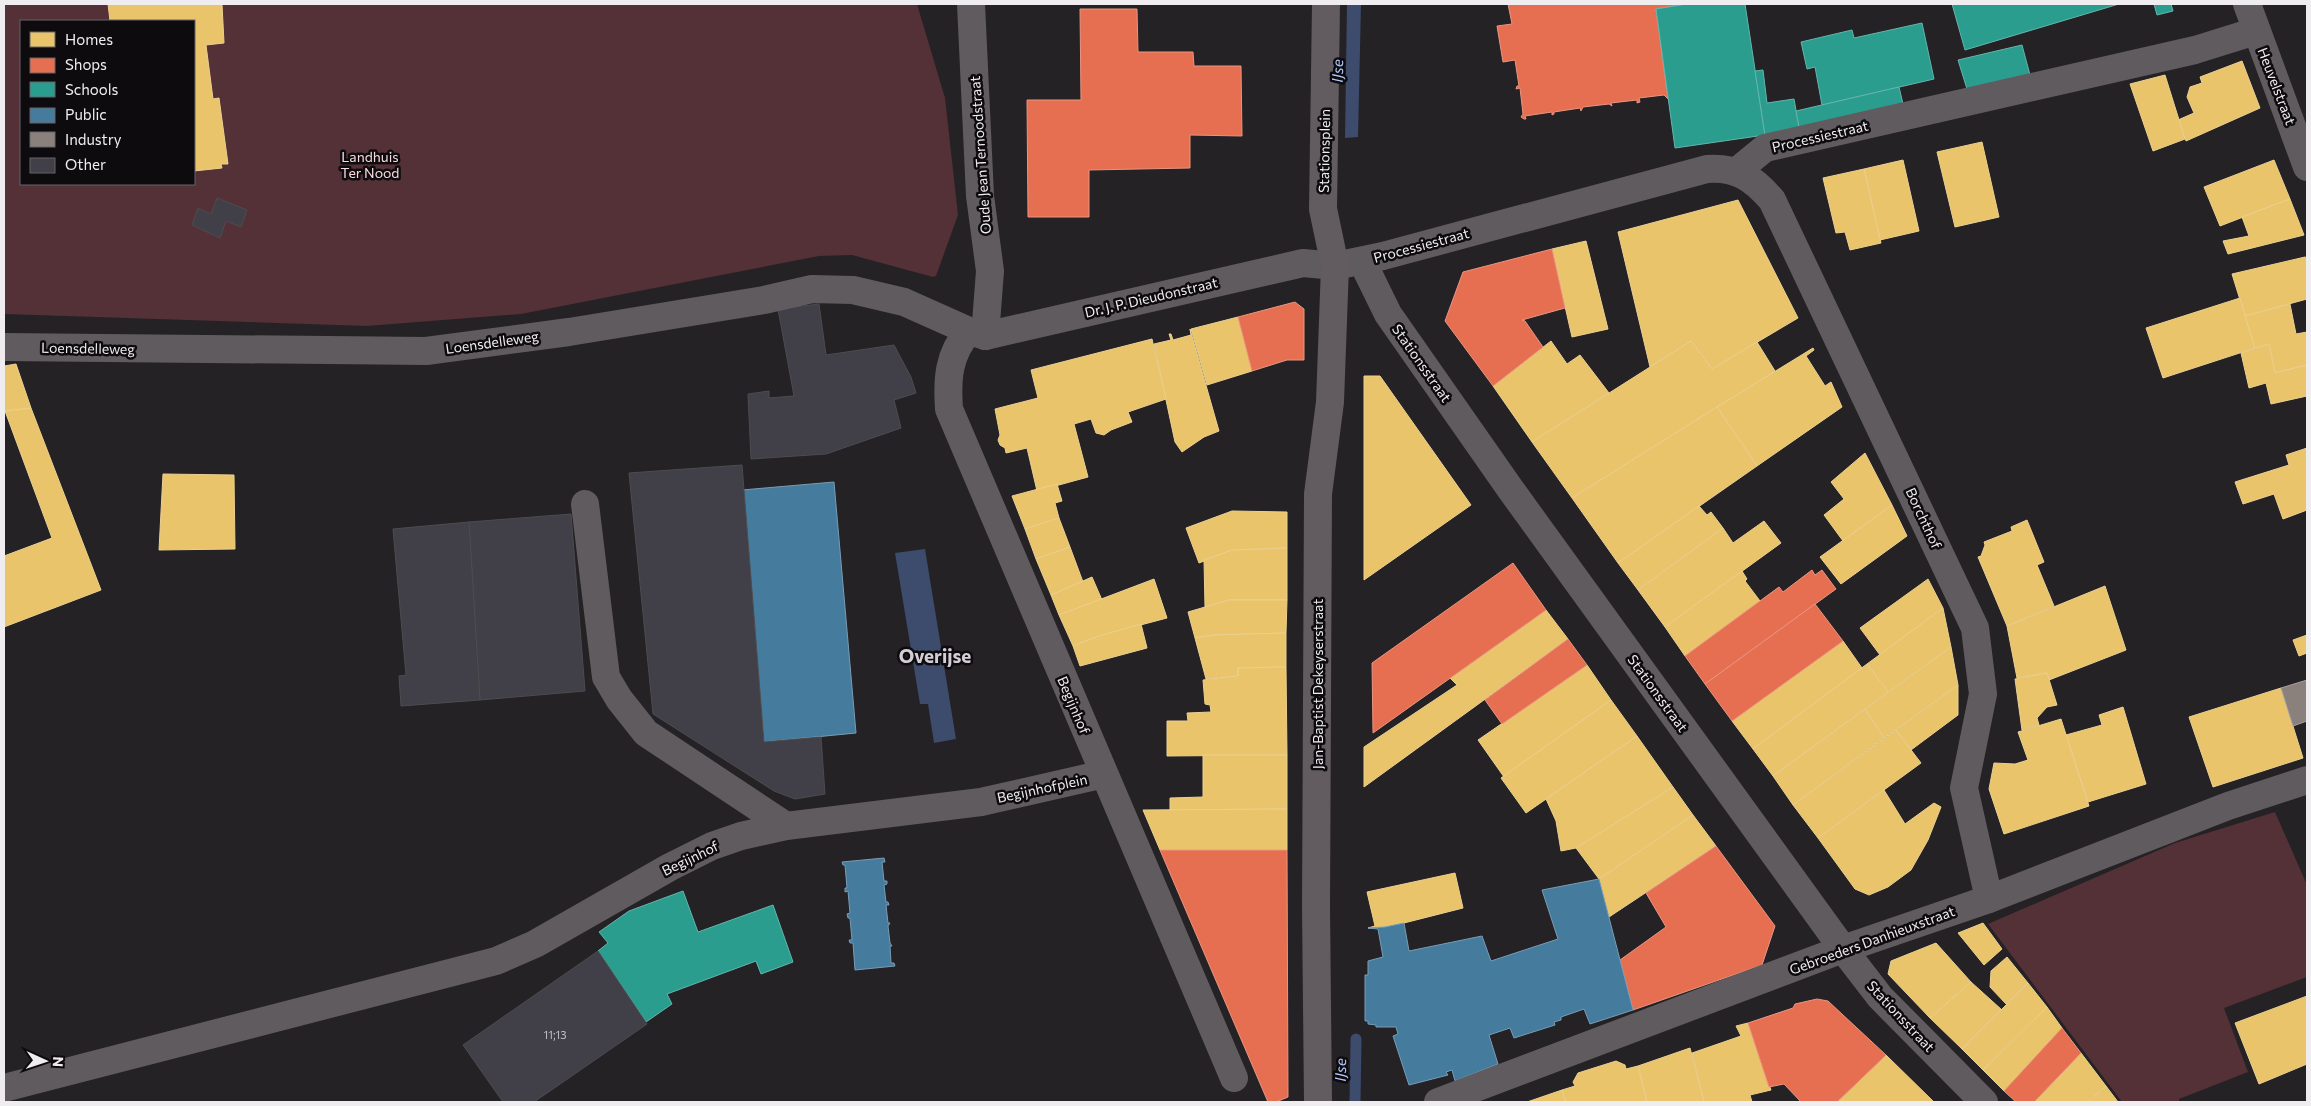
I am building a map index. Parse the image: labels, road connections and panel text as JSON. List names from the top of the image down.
{
  "streets": {
    "main road": ["Stationsplein", "Jan-Baptist Dekeyserstraat"],
    "street": [
      "Heuvelstraat",
      "Processiestraat",
      "Oude Jean Ternoodstraat",
      "Dr. J. P. Dieudonstraat",
      "Loensdelleweg",
      "Stationsstraat",
      "Borchthof",
      "Begijnhof",
      "Begijnhofplein",
      "Gebroeders Danhieuxstraat"
    ]
  },
  "crossings": [
    ["Heuvelstraat", "Processiestraat"],
    ["Processiestraat", "Stationsplein"],
    ["Processiestraat", "Dr. J. P. Dieudonstraat"],
    ["Processiestraat", "Stationsstraat"],
    ["Processiestraat", "Borchthof"],
    ["Processiestraat", "Jan-Baptist Dekeyserstraat"],
    ["Stationsplein", "Dr. J. P. Dieudonstraat"],
    ["Stationsplein", "Jan-Baptist Dekeyserstraat"],
    ["Oude Jean Ternoodstraat", "Dr. J. P. Dieudonstraat"],
    ["Oude Jean Ternoodstraat", "Loensdelleweg"],
    ["Oude Jean Ternoodstraat", "Begijnhof"],
    ["Dr. J. P. Dieudonstraat", "Loensdelleweg"],
    ["Dr. J. P. Dieudonstraat", "Jan-Baptist Dekeyserstraat"],
    ["Dr. J. P. Dieudonstraat", "Begijnhof"],
    ["Loensdelleweg", "Begijnhof"],
    ["Stationsstraat", "Gebroeders Danhieuxstraat"],
    ["Borchthof", "Gebroeders Danhieuxstraat"],
    ["Begijnhof", "Begijnhofplein"]
  ],
  "districts": ["Overijse"],
  "water": ["IJse"],
  "parks": ["Landhuis Ter Nood"],
  "house_numbers": ["11;13"],
  "legend": [
    "Homes",
    "Shops",
    "Schools",
    "Public",
    "Industry",
    "Other"
  ],
  "north": "right"
}
